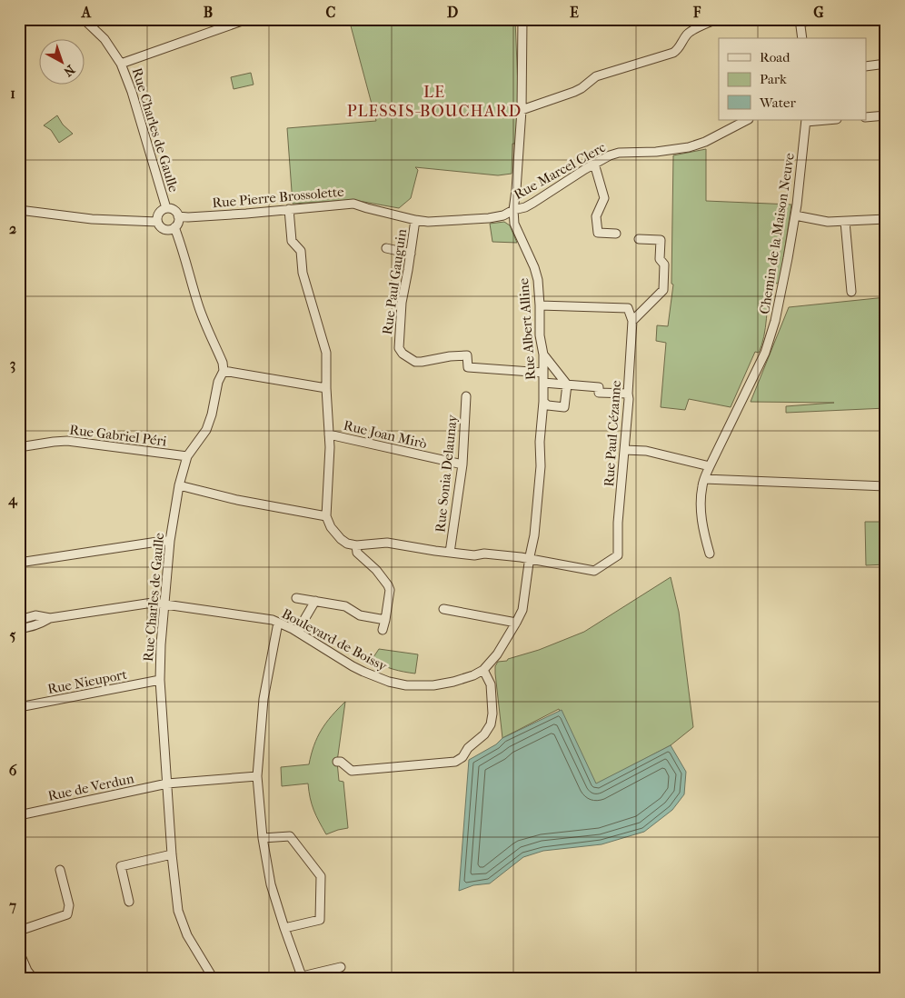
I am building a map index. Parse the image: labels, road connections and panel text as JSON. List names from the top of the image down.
{
  "streets": {
    "street": [
      "Rue Charles de Gaulle",
      "Rue Marcel Clerc",
      "Rue Pierre Brossolette",
      "Chemin de la Maison Neuve",
      "Rue Paul Gauguin",
      "Rue Albert Alline",
      "Rue Paul Cézanne",
      "Rue Joan Mirò",
      "Rue Gabriel Péri",
      "Rue Sonia Delaunay",
      "Boulevard de Boissy",
      "Rue Nieuport",
      "Rue de Verdun"
    ]
  },
  "crossings": [
    ["Rue Charles de Gaulle", "Rue Pierre Brossolette"],
    ["Rue Charles de Gaulle", "Rue Gabriel Péri"],
    ["Rue Charles de Gaulle", "Boulevard de Boissy"],
    ["Rue Charles de Gaulle", "Rue Nieuport"],
    ["Rue Charles de Gaulle", "Rue de Verdun"],
    ["Rue Marcel Clerc", "Rue Pierre Brossolette"],
    ["Rue Marcel Clerc", "Rue Albert Alline"],
    ["Rue Pierre Brossolette", "Rue Paul Gauguin"],
    ["Rue Pierre Brossolette", "Rue Albert Alline"],
    ["Rue Paul Gauguin", "Rue Albert Alline"],
    ["Rue Albert Alline", "Rue Paul Cézanne"],
    ["Rue Albert Alline", "Boulevard de Boissy"],
    ["Rue Paul Cézanne", "Boulevard de Boissy"],
    ["Rue Joan Mirò", "Rue Sonia Delaunay"]
  ],
  "districts": ["LE PLESSIS-BOUCHARD"],
  "legend": ["Road", "Park", "Water"],
  "north": "bottom right",
  "grid": {
    "columns": [
      "A",
      "B",
      "C",
      "D",
      "E",
      "F",
      "G"
    ],
    "rows": [
      "1",
      "2",
      "3",
      "4",
      "5",
      "6",
      "7"
    ]
  }
}
